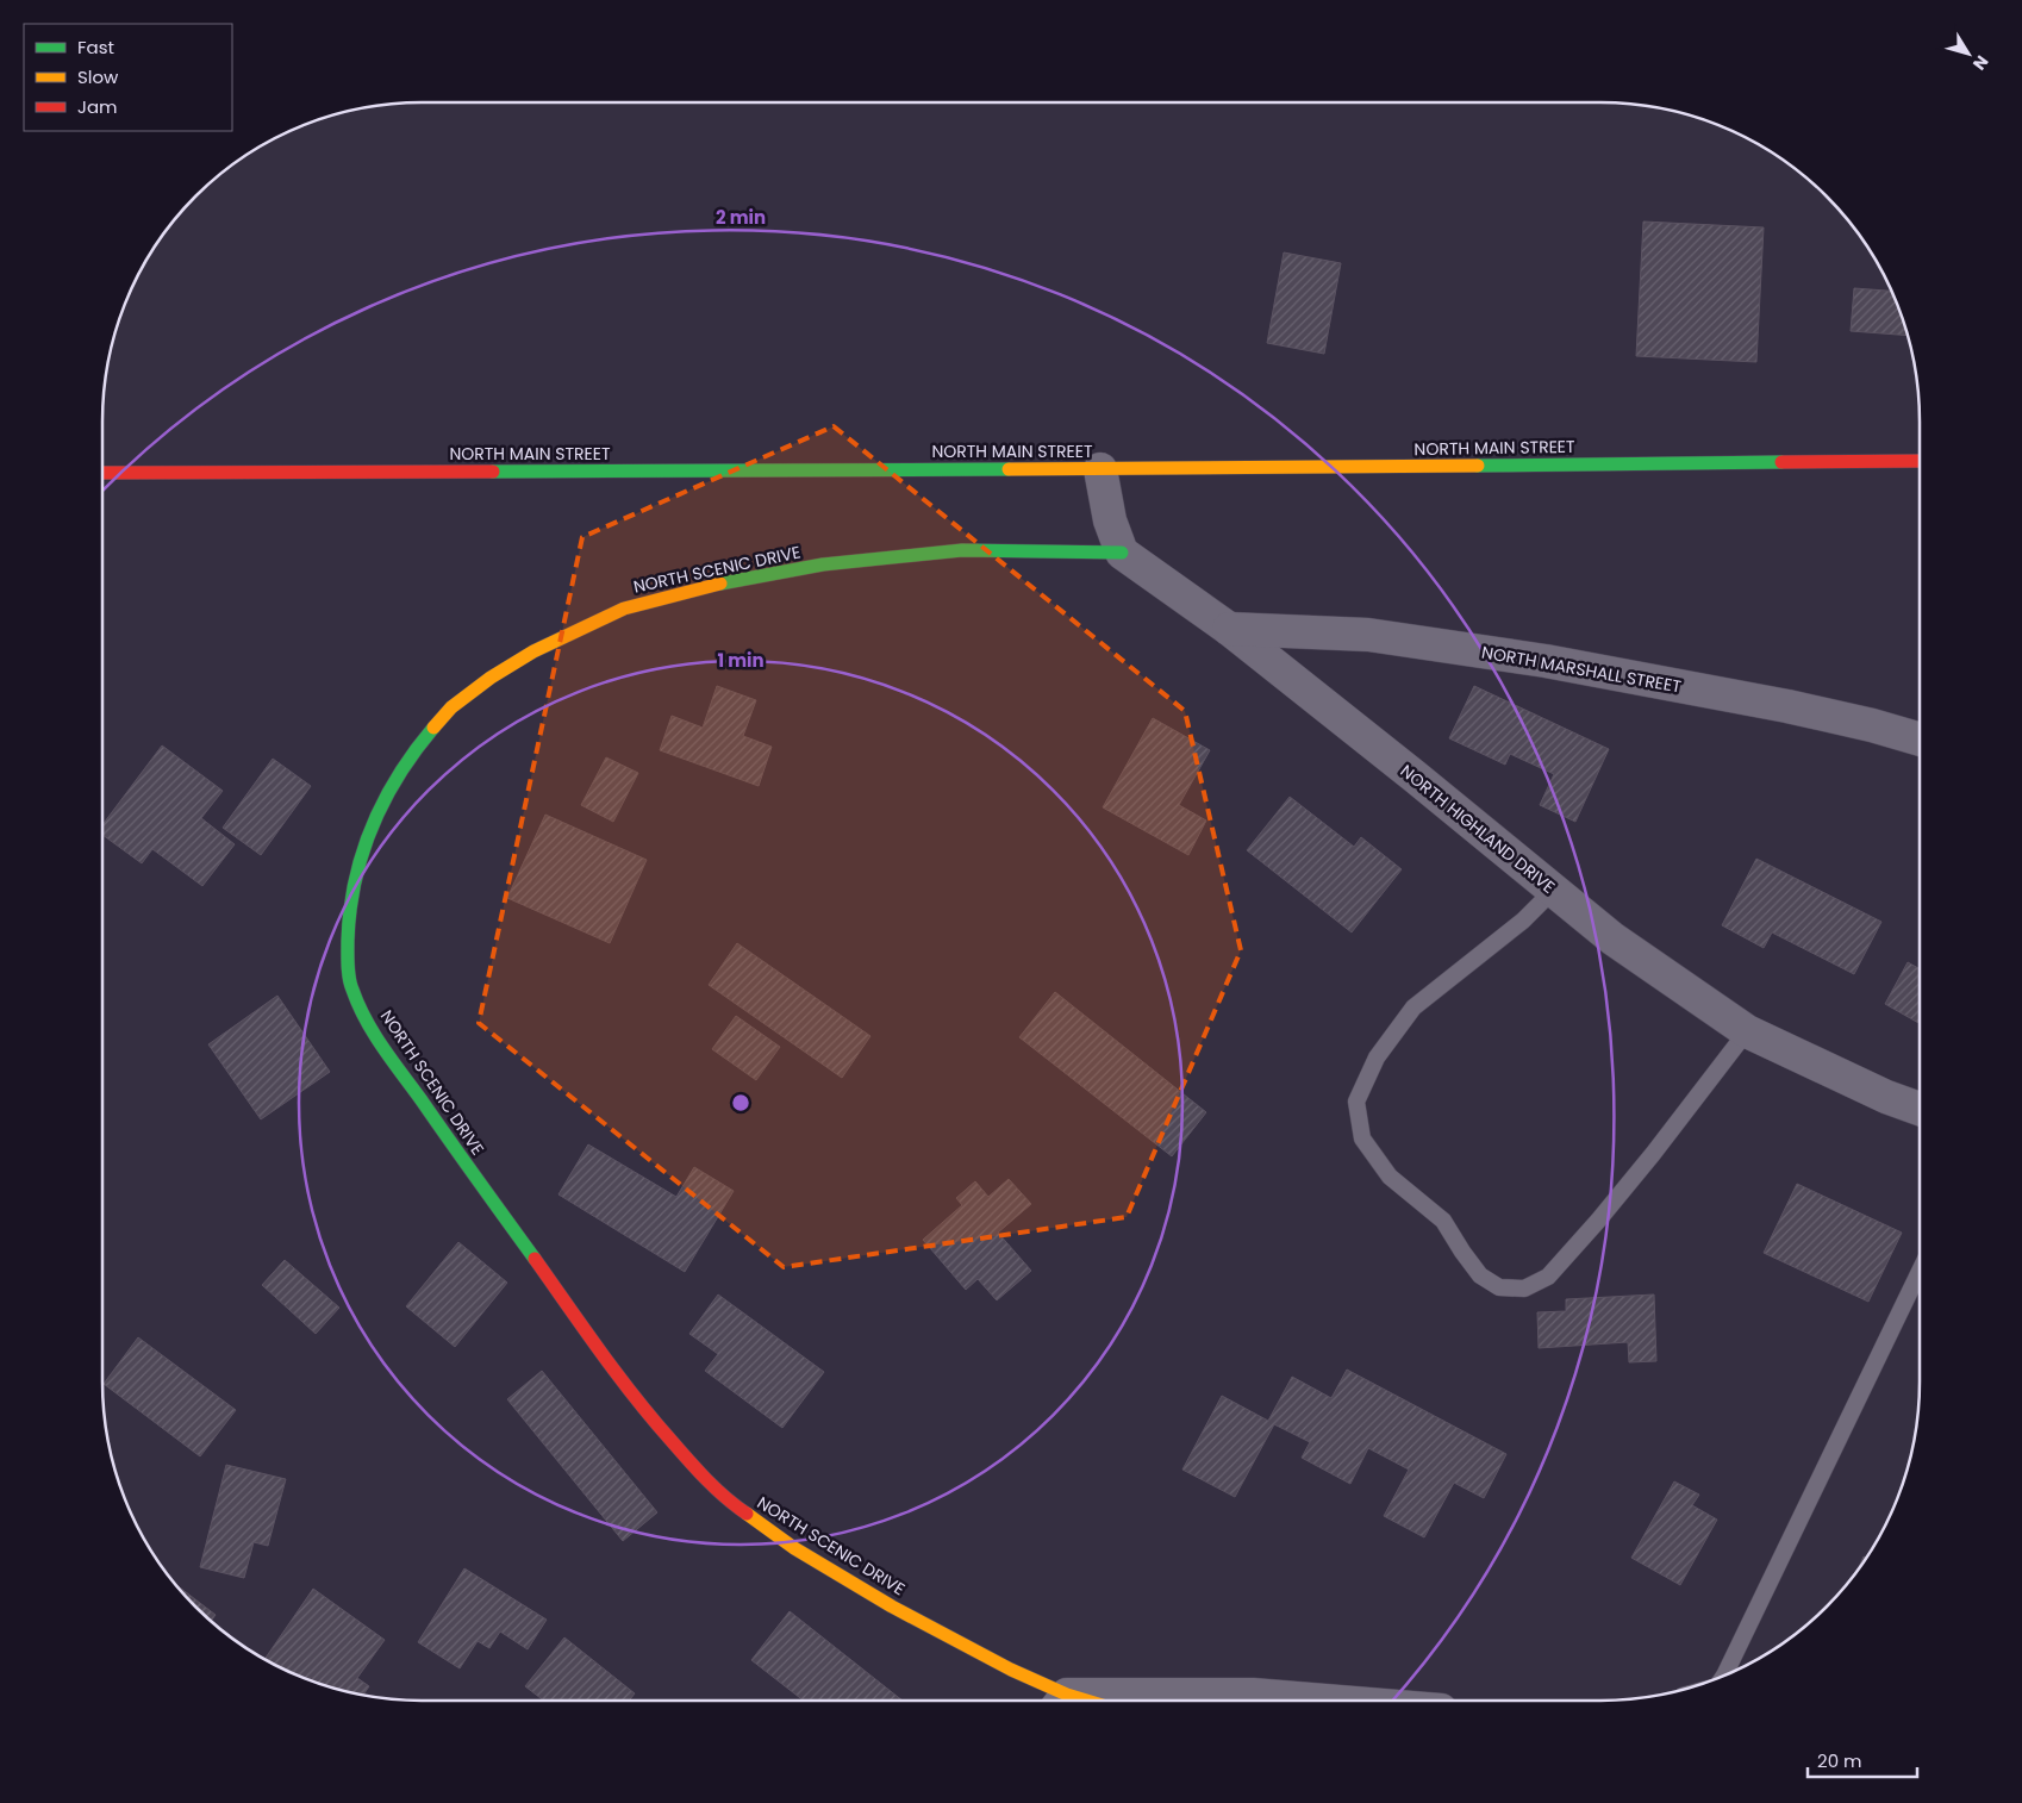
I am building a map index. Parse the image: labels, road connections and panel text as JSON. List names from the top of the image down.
{
  "streets": {
    "street": [
      "NORTH MAIN STREET",
      "NORTH SCENIC DRIVE",
      "NORTH MARSHALL STREET",
      "NORTH HIGHLAND DRIVE"
    ]
  },
  "crossings": [
    ["NORTH SCENIC DRIVE", "NORTH HIGHLAND DRIVE"],
    ["NORTH MARSHALL STREET", "NORTH HIGHLAND DRIVE"]
  ],
  "legend": ["Fast", "Slow", "Jam"],
  "scale_bar": "20 m",
  "north": "bottom right",
  "rings": ["2 min", "1 min"]
}
